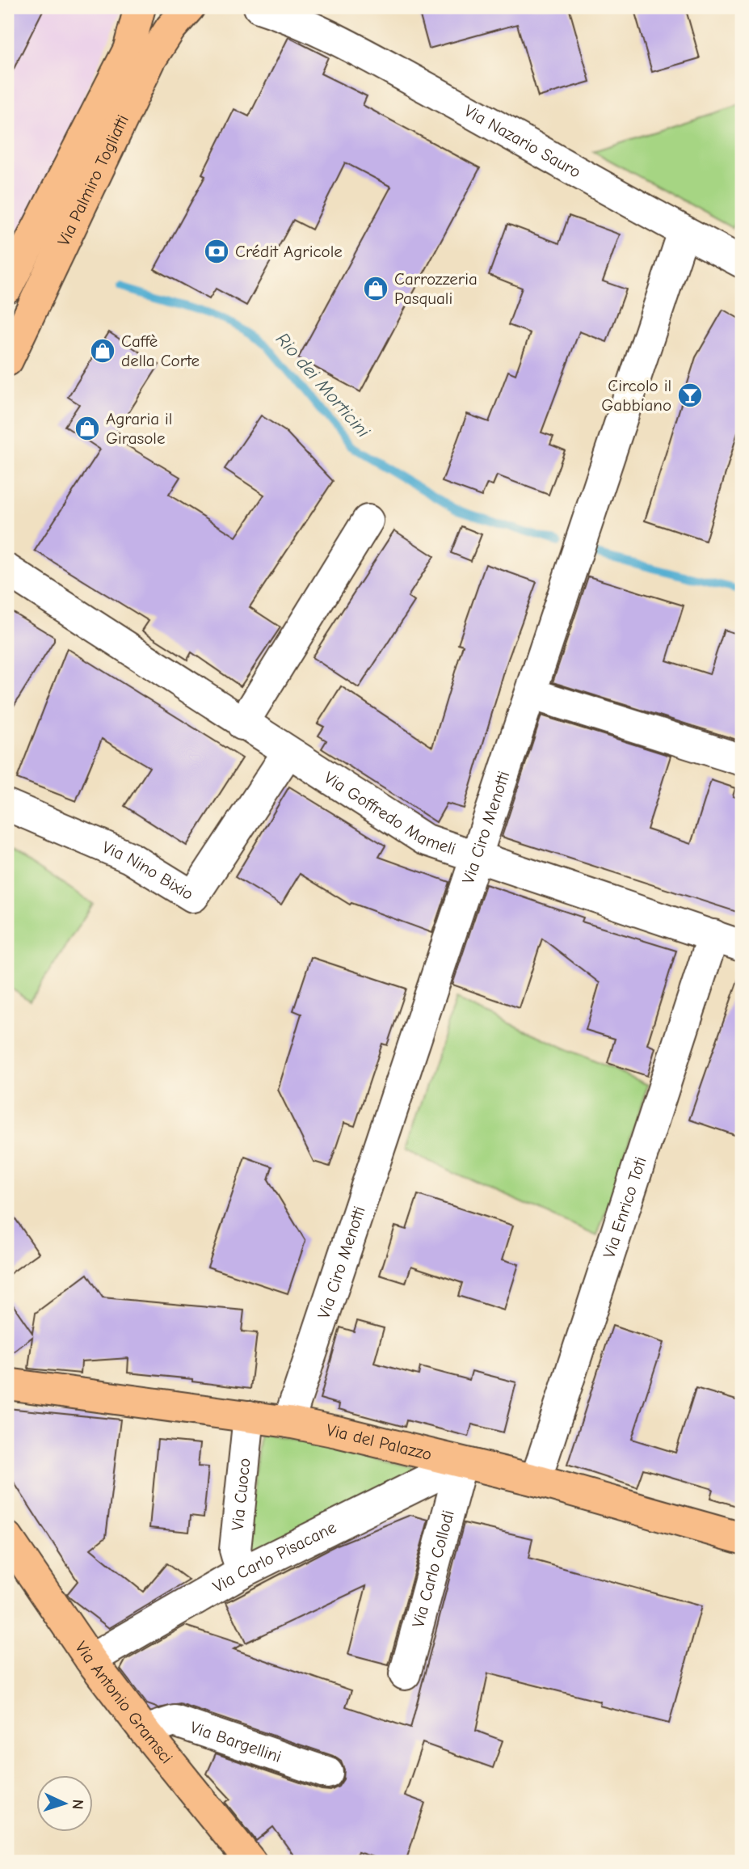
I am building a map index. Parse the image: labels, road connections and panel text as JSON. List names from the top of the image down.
{
  "streets": {
    "main road": ["Via Palmiro Togliatti", "Via del Palazzo", "Via Antonio Gramsci"],
    "street": [
      "Via Nazario Sauro",
      "Via Goffredo Mameli",
      "Via Ciro Menotti",
      "Via Nino Bixio",
      "Via Enrico Toti",
      "Via Cuoco",
      "Via Carlo Pisacane",
      "Via Carlo Collodi",
      "Via Bargellini"
    ]
  },
  "crossings": [
    ["Via Nazario Sauro", "Via Ciro Menotti"],
    ["Via Goffredo Mameli", "Via Ciro Menotti"],
    ["Via Goffredo Mameli", "Via Nino Bixio"],
    ["Via Goffredo Mameli", "Via Enrico Toti"],
    ["Via Ciro Menotti", "Via del Palazzo"],
    ["Via Enrico Toti", "Via del Palazzo"],
    ["Via del Palazzo", "Via Cuoco"],
    ["Via del Palazzo", "Via Carlo Pisacane"],
    ["Via del Palazzo", "Via Carlo Collodi"],
    ["Via Cuoco", "Via Carlo Pisacane"],
    ["Via Carlo Pisacane", "Via Carlo Collodi"],
    ["Via Carlo Pisacane", "Via Antonio Gramsci"],
    ["Via Antonio Gramsci", "Via Bargellini"]
  ],
  "water": ["Rio dei Morticini"],
  "places": {
    "bank": ["Crédit Agricole"],
    "shop": ["Carrozzeria Pasquali", "Caffè della Corte", "Agraria il Girasole"],
    "bar": ["Circolo il Gabbiano"]
  },
  "north": "right"
}
